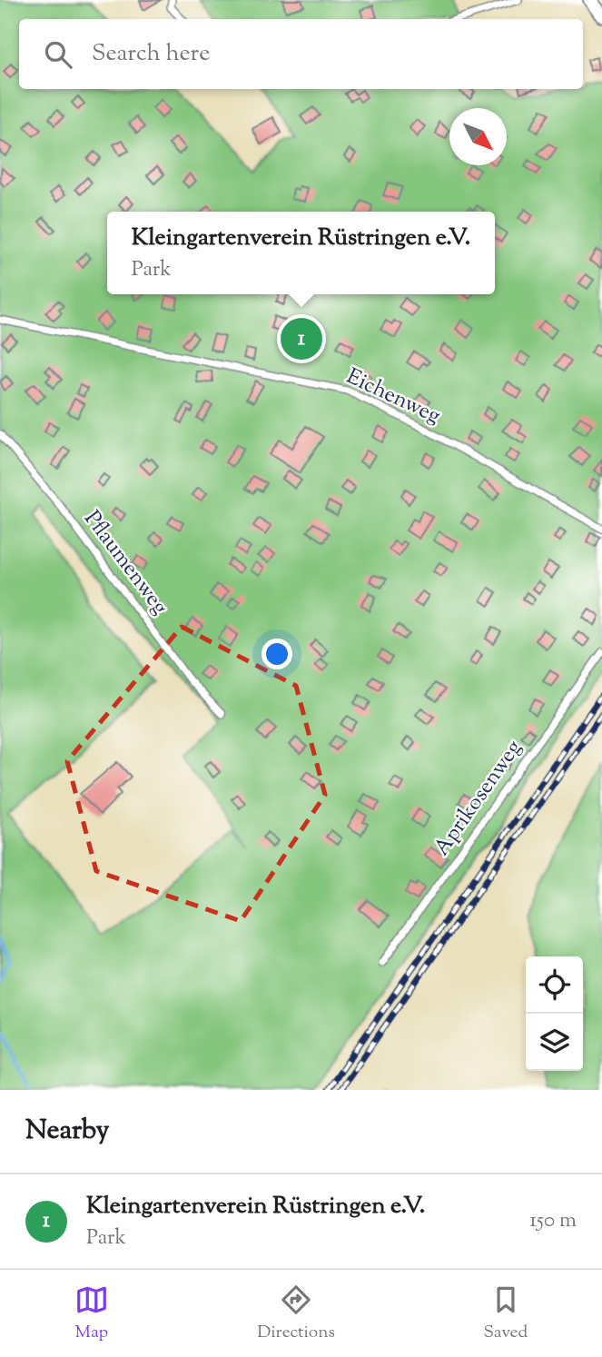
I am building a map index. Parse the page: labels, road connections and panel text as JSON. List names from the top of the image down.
{
  "streets": {
    "lane": ["Eichenweg", "Pflaumenweg", "Aprikosenweg"]
  },
  "north": "bottom right",
  "page": {
    "search": "Search here",
    "popup": ["Kleingartenverein Rüstringen e.V.", "Park"],
    "pins": "1",
    "heading": "Nearby",
    "list": [
      {
        "mark": "1",
        "name": "Kleingartenverein Rüstringen e.V.",
        "note": "Park",
        "value": "150 m"
      }
    ],
    "nav": ["Map", "Directions", "Saved"]
  }
}
